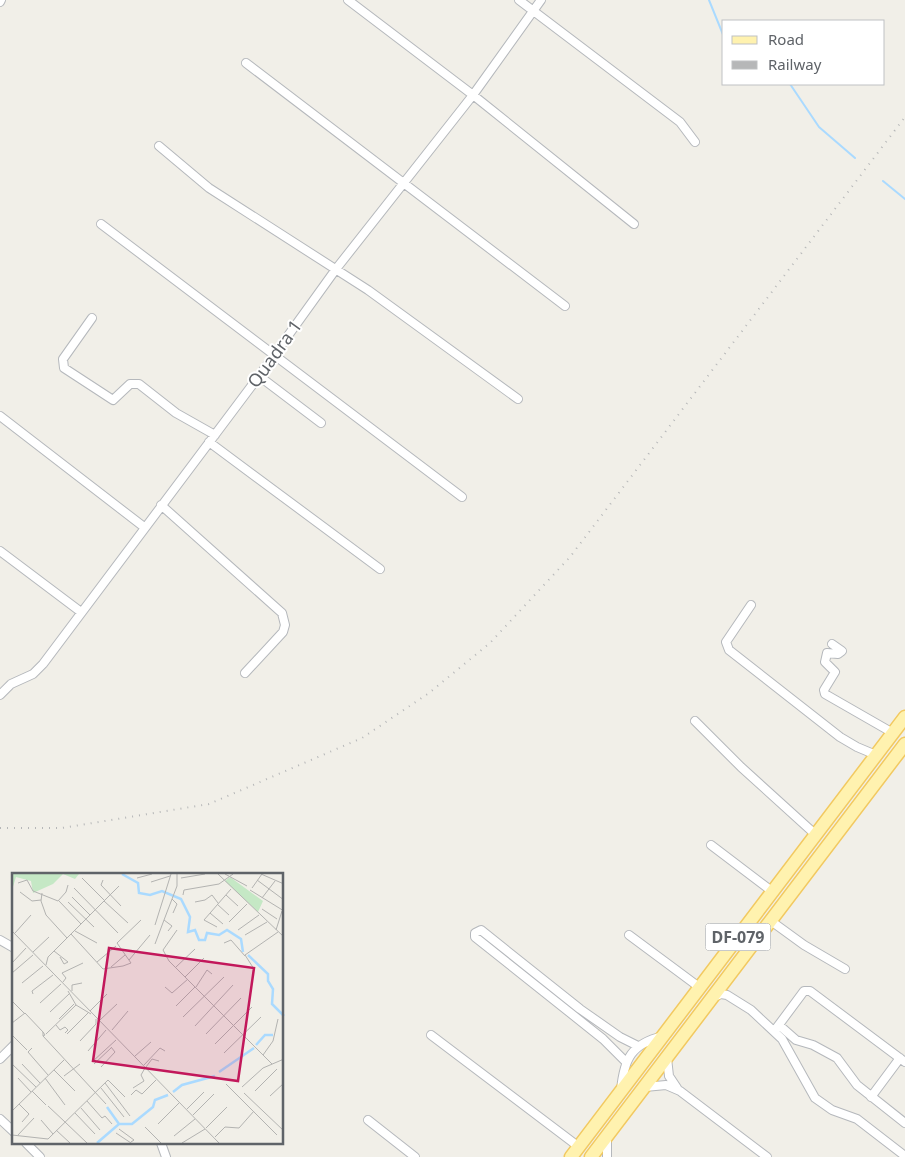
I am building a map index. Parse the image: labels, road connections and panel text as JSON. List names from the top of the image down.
{
  "streets": {
    "main road": ["DF-079"],
    "street": ["Quadra 1"]
  },
  "legend": ["Road", "Railway"]
}
